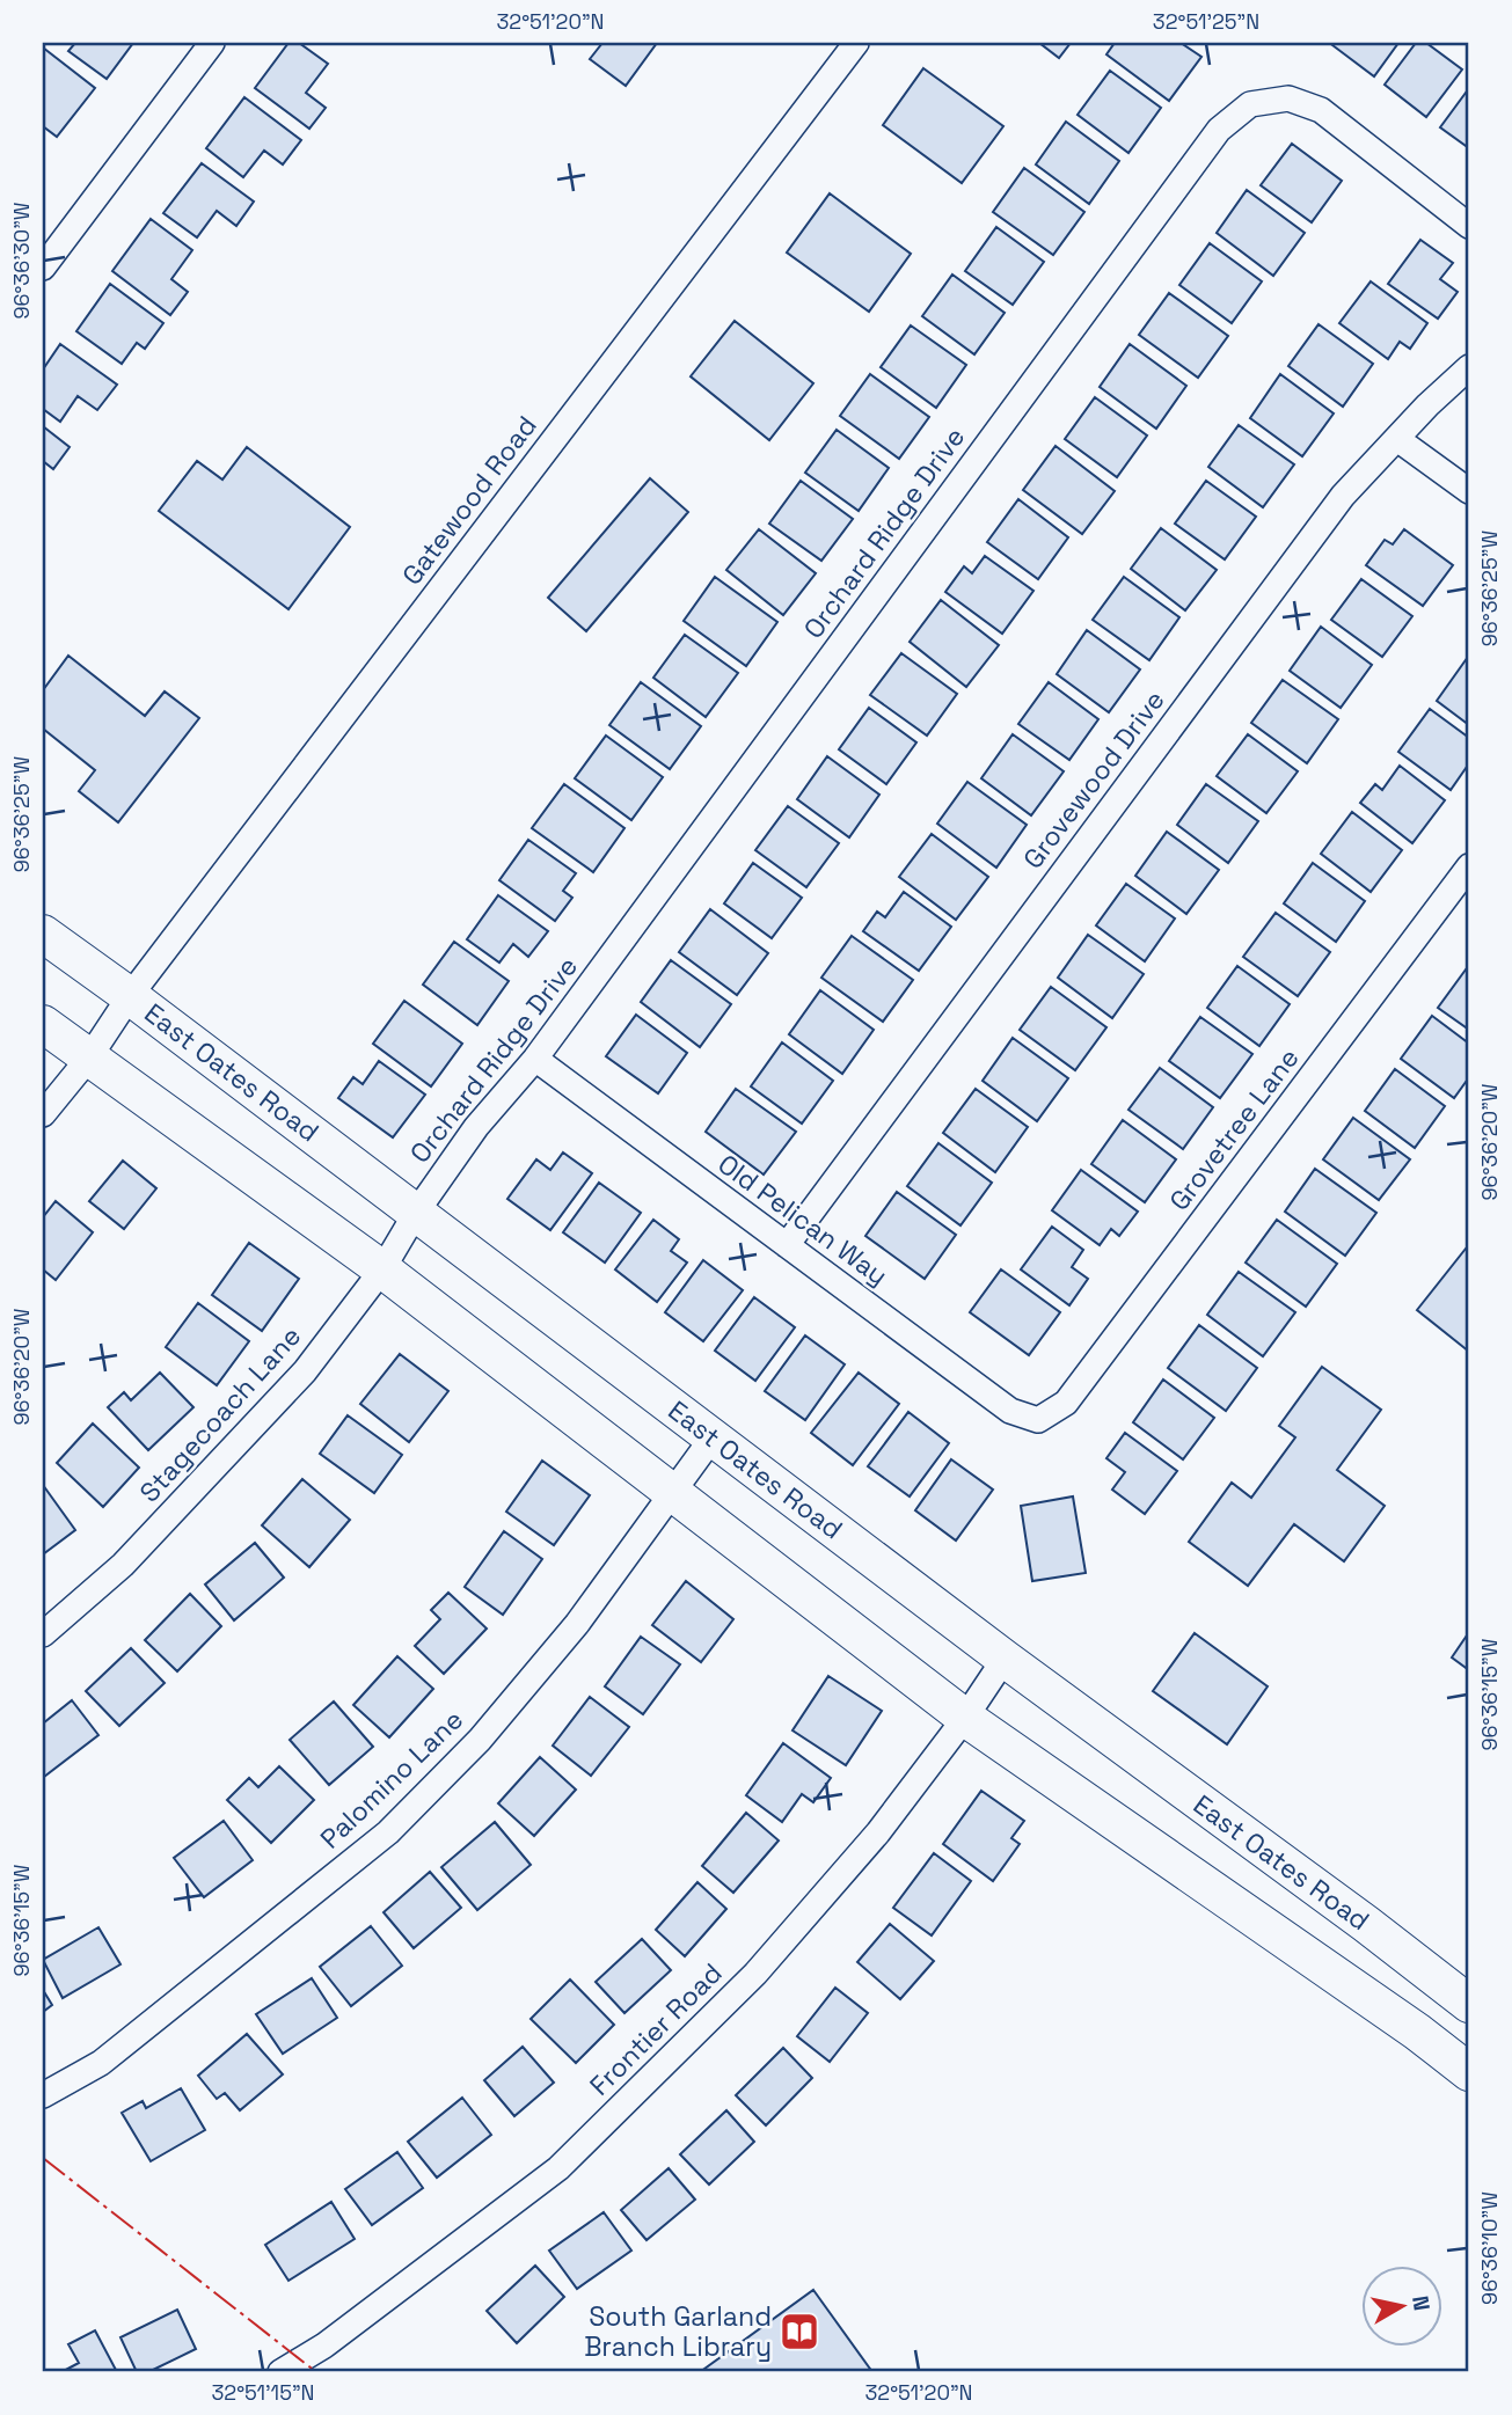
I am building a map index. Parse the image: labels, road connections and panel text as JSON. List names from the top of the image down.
{
  "streets": {
    "main road": ["East Oates Road"],
    "street": [
      "Gatewood Road",
      "Orchard Ridge Drive",
      "Grovewood Drive",
      "Grovetree Lane",
      "Old Pelican Way",
      "Stagecoach Lane",
      "Palomino Lane",
      "Frontier Road"
    ]
  },
  "crossings": [
    ["Gatewood Road", "East Oates Road"],
    ["Orchard Ridge Drive", "East Oates Road"],
    ["Orchard Ridge Drive", "Old Pelican Way"],
    ["Orchard Ridge Drive", "Stagecoach Lane"],
    ["Grovewood Drive", "Old Pelican Way"],
    ["East Oates Road", "Stagecoach Lane"],
    ["East Oates Road", "Palomino Lane"],
    ["East Oates Road", "Frontier Road"],
    ["Grovetree Lane", "Old Pelican Way"]
  ],
  "places": {
    "library": ["South Garland Branch Library"]
  },
  "north": "right",
  "coordinates": [
    "32°51'20\"N",
    "32°51'25\"N",
    "96°36'30\"W",
    "96°36'25\"W",
    "96°36'20\"W",
    "96°36'15\"W",
    "96°36'10\"W",
    "32°51'15\"N"
  ]
}
